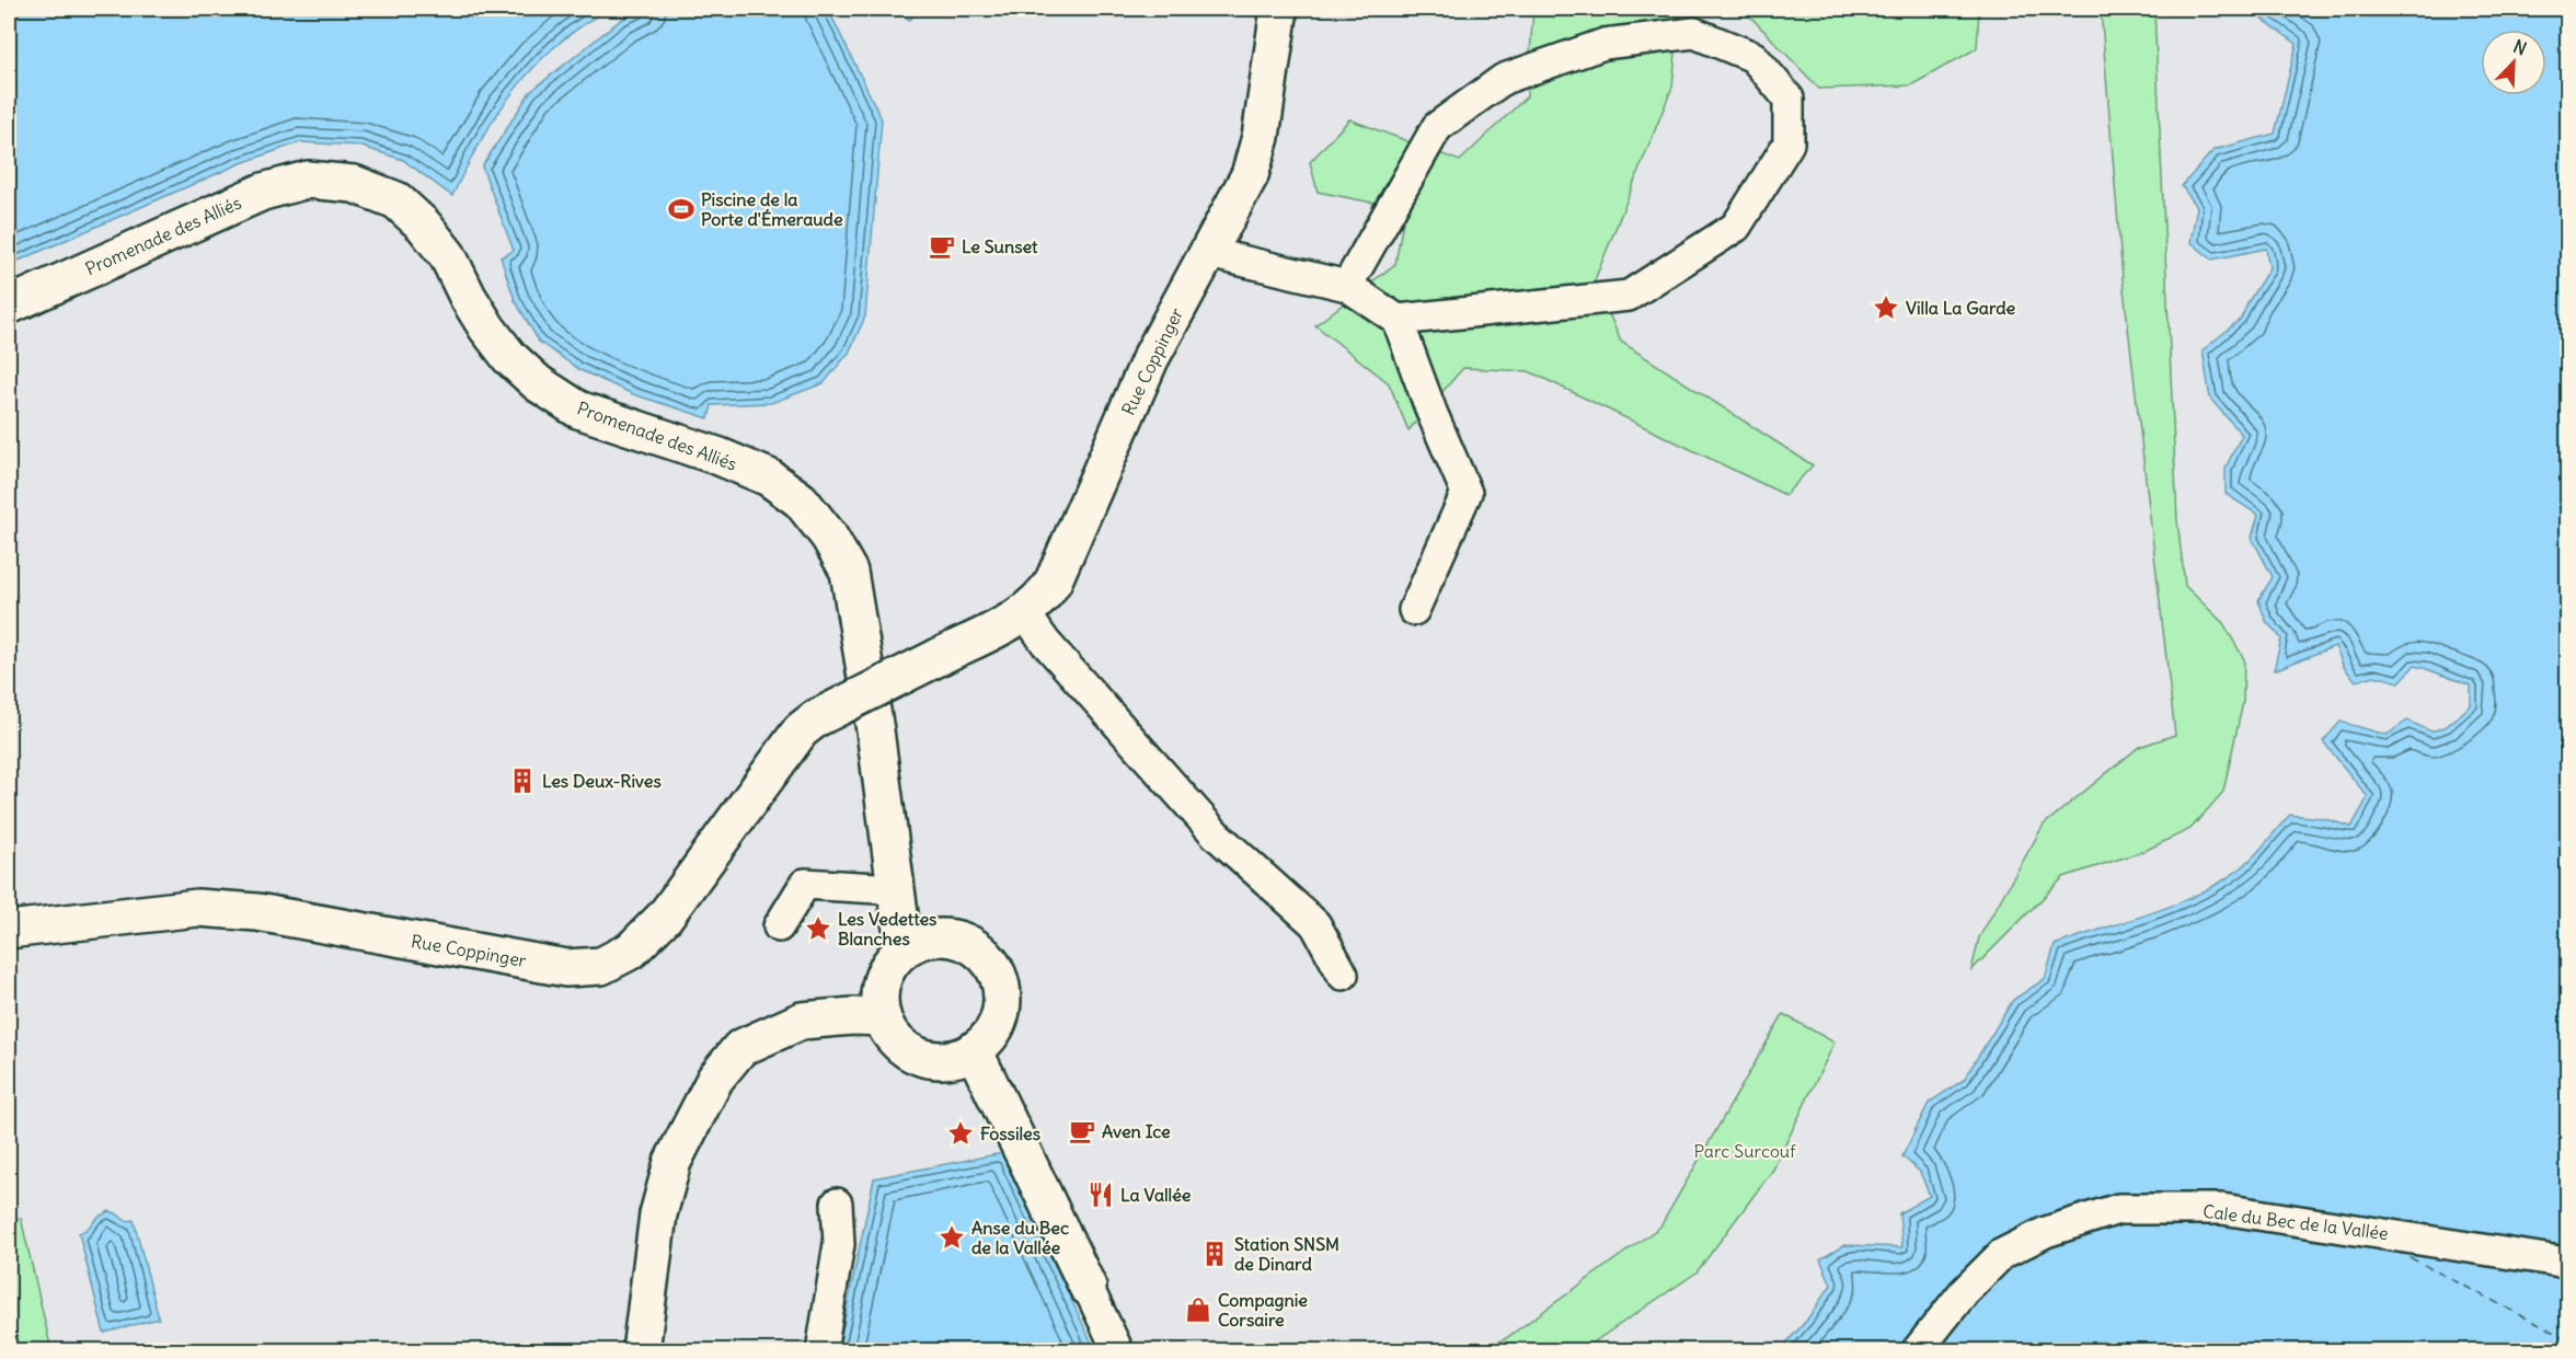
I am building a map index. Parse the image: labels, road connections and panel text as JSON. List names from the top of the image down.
{
  "streets": {
    "street": ["Promenade des Alliés", "Rue Coppinger"],
    "lane": ["Cale du Bec de la Vallée"]
  },
  "parks": ["Parc Surcouf"],
  "places": {
    "sports": ["Piscine de la Porte d'Émeraude"],
    "cafe": ["Le Sunset", "Aven Ice"],
    "place": [
      "Villa La Garde",
      "Les Vedettes Blanches",
      "Fossiles",
      "Anse du Bec de la Vallée"
    ],
    "building": ["Les Deux-Rives", "Station SNSM de Dinard"],
    "restaurant": ["La Vallée"],
    "shop": ["Compagnie Corsaire"]
  },
  "north": "top right"
}
